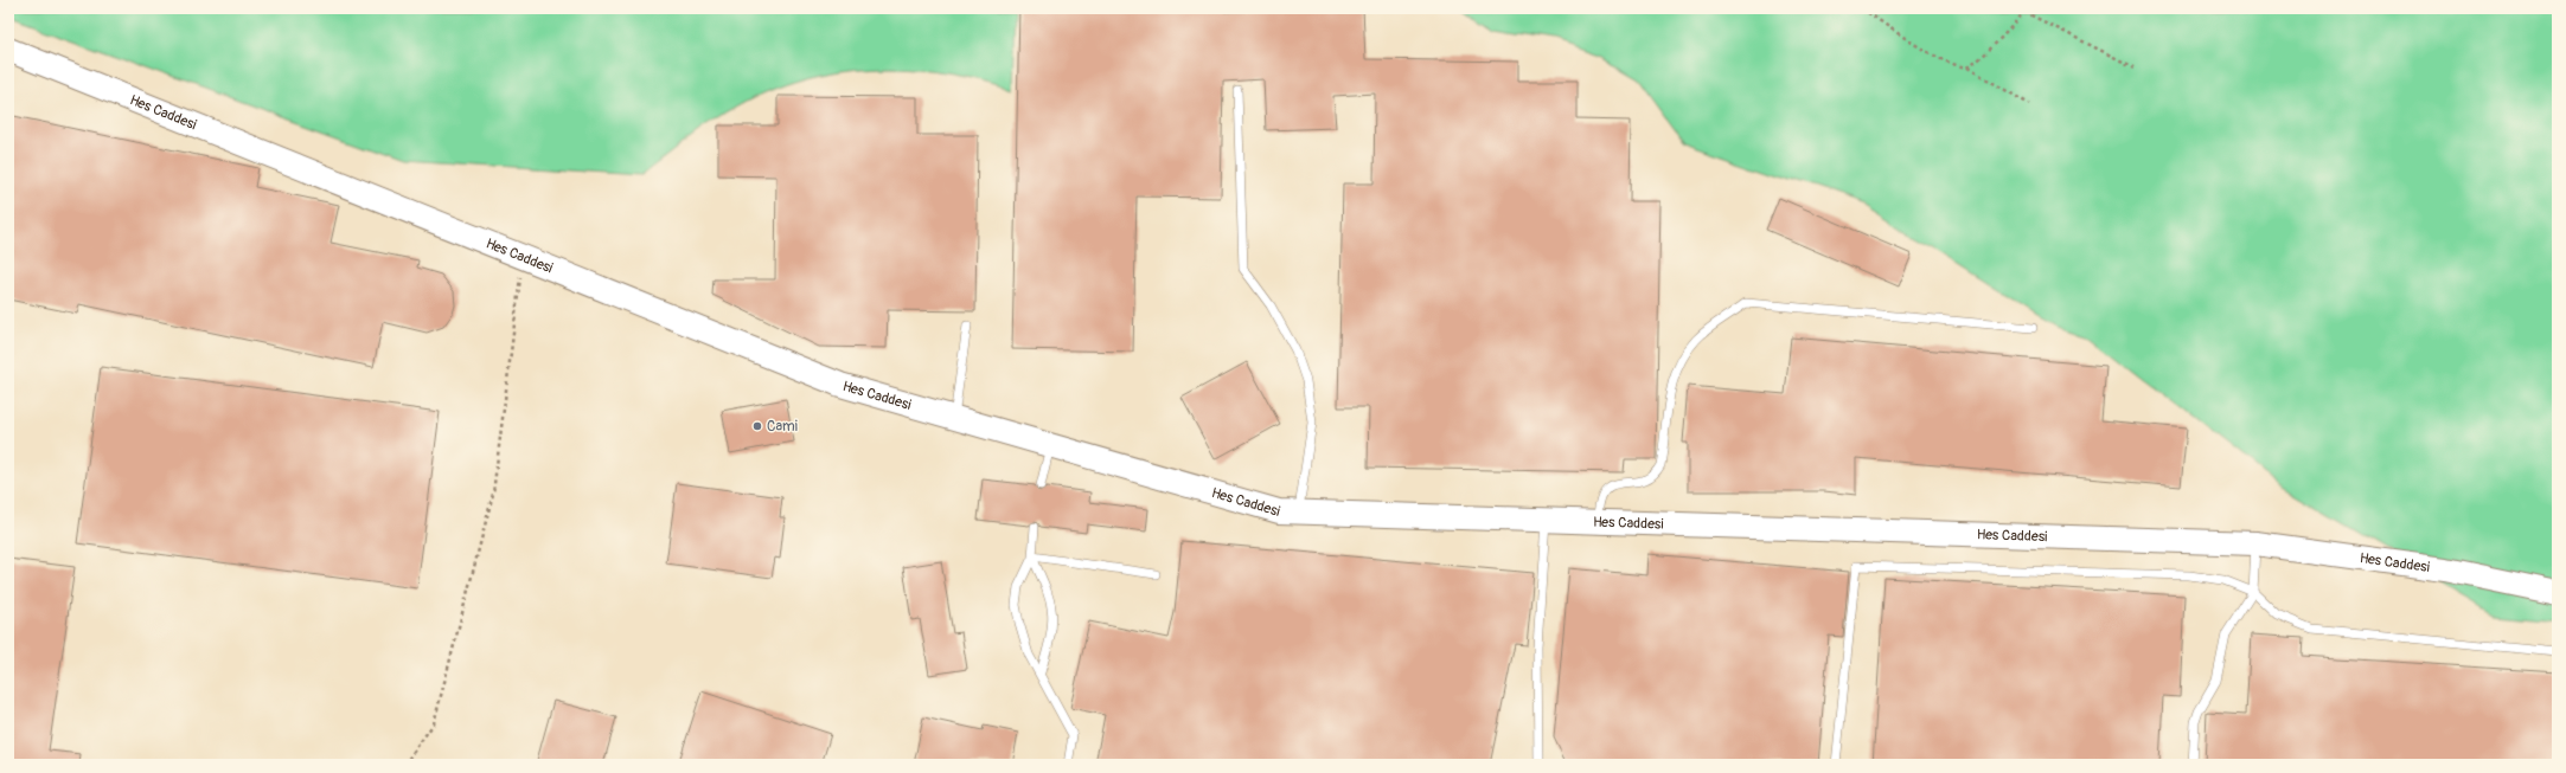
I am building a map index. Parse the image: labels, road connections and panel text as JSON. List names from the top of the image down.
{
  "streets": {
    "street": ["Hes Caddesi"]
  },
  "places": ["Cami"]
}
